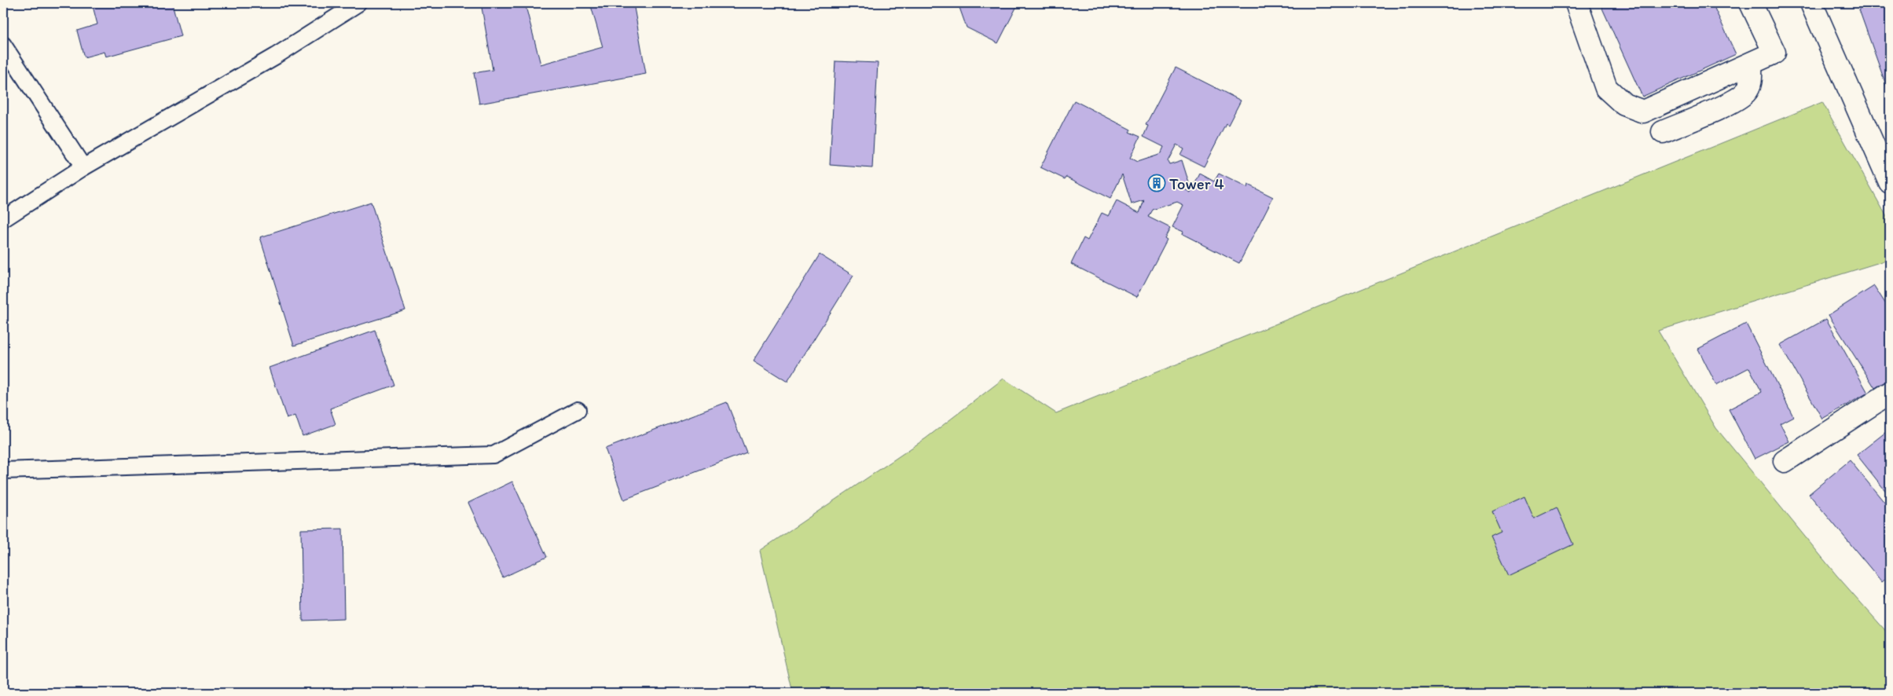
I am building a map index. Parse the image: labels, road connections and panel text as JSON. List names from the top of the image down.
{
  "places": {
    "building": ["Tower 4"]
  }
}
